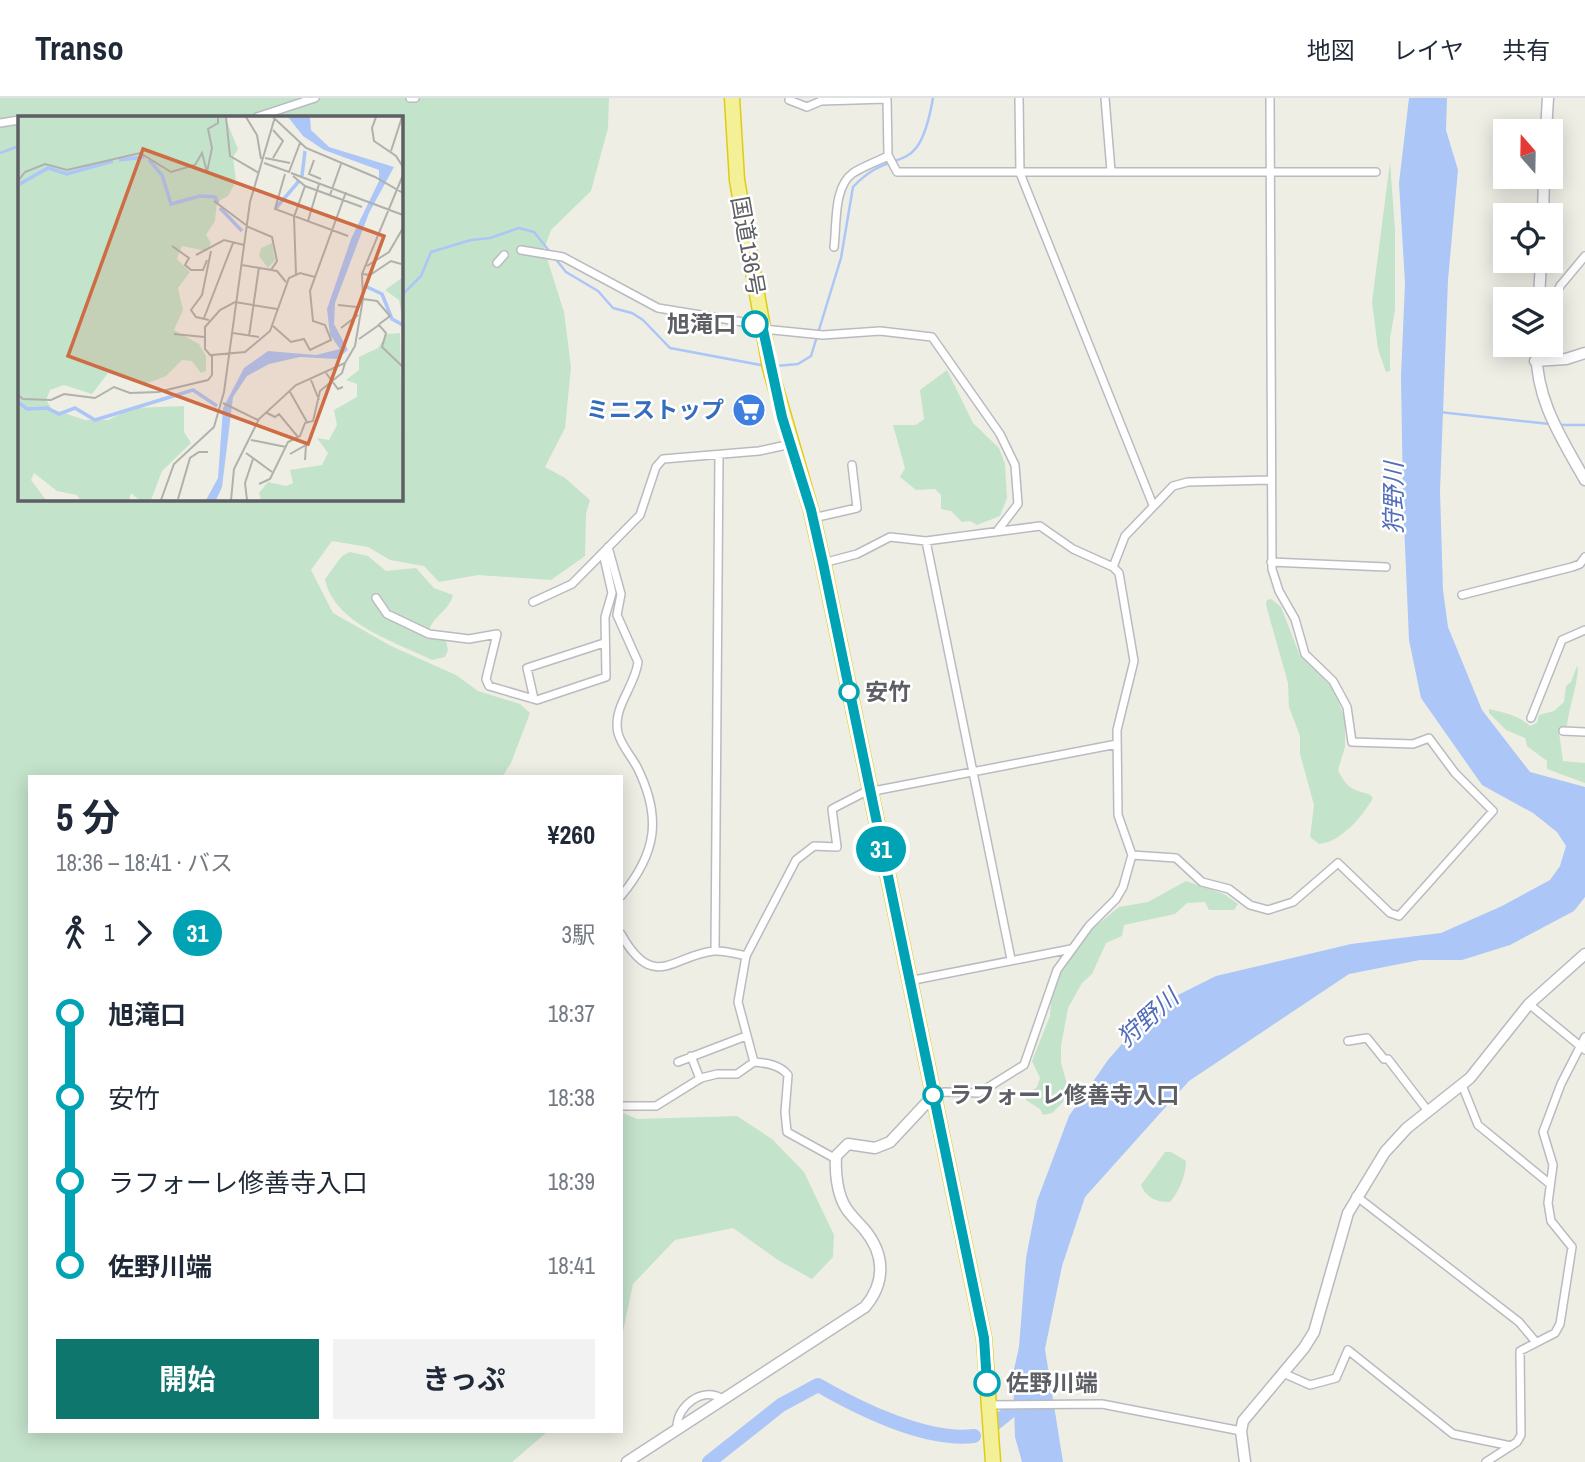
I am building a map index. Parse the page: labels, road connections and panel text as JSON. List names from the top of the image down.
{
  "streets": {
    "highway": ["国道136号"]
  },
  "water": ["狩野川"],
  "places": {
    "other": [
      "旭滝口",
      "安竹",
      "ラフォーレ修善寺入口",
      "佐野川端"
    ],
    "supermarket": ["ミニストップ"]
  },
  "lines": ["bus line 31"],
  "north": "top",
  "page": {
    "header": "Transo",
    "nav": ["地図", "レイヤ", "共有"],
    "on_map": "31",
    "heading": ["5 分", "18:36 – 18:41 · バス", "¥260"],
    "legs": ["1", "31", "3駅"],
    "list": [
      {
        "name": "旭滝口",
        "value": "18:37"
      },
      {
        "name": "安竹",
        "value": "18:38"
      },
      {
        "name": "ラフォーレ修善寺入口",
        "value": "18:39"
      },
      {
        "name": "佐野川端",
        "value": "18:41"
      }
    ],
    "buttons": ["開始", "きっぷ"]
  }
}
